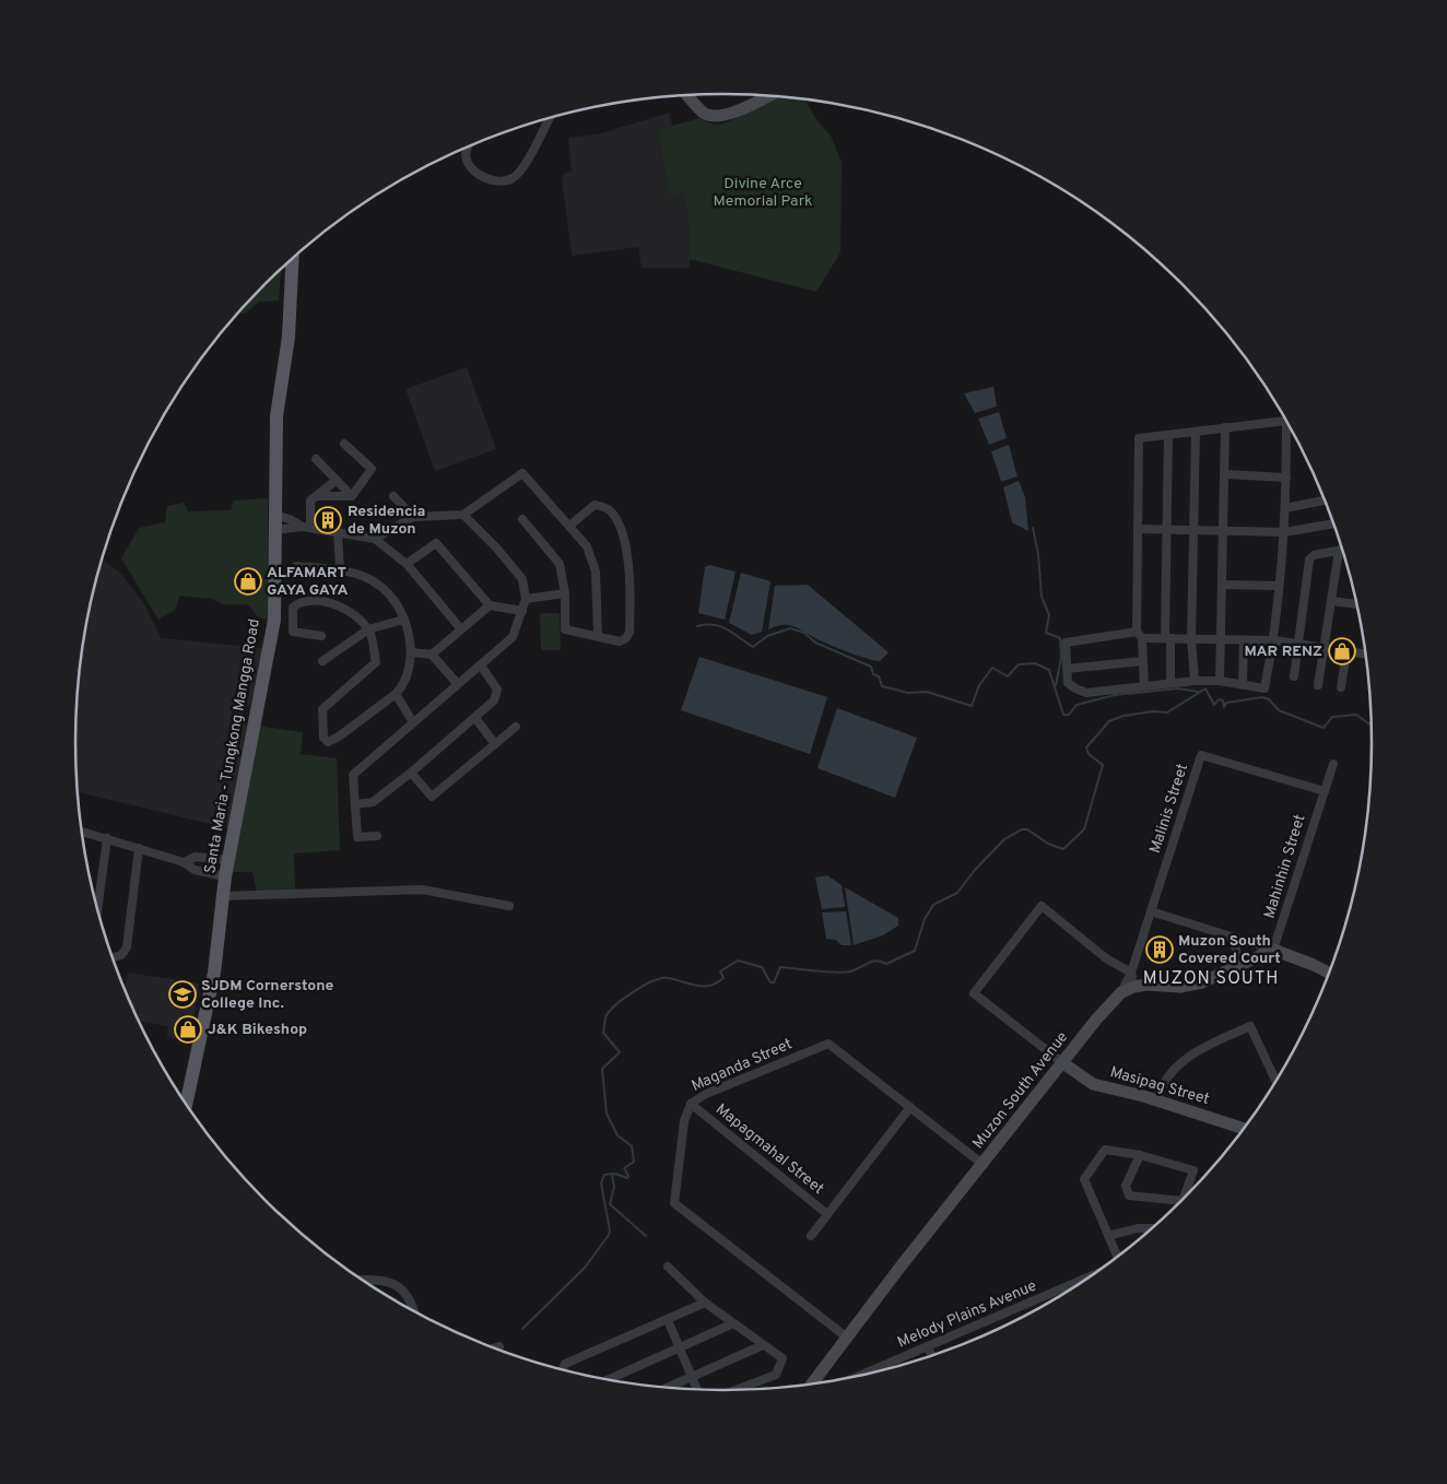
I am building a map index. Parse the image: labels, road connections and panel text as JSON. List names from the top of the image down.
{
  "streets": {
    "main road": ["Santa Maria - Tungkong Mangga Road"],
    "street": [
      "Malinis Street",
      "Mahinhin Street",
      "Maganda Street",
      "Masipag Street",
      "Muzon South Avenue",
      "Mapagmahal Street",
      "Melody Plains Avenue"
    ]
  },
  "crossings": [
    ["Malinis Street", "Mahinhin Street"],
    ["Malinis Street", "Muzon South Avenue"],
    ["Maganda Street", "Muzon South Avenue"],
    ["Maganda Street", "Mapagmahal Street"],
    ["Masipag Street", "Muzon South Avenue"]
  ],
  "districts": ["MUZON SOUTH"],
  "parks": ["Divine Arce Memorial Park"],
  "places": {
    "building": ["Residencia de Muzon", "Muzon South Covered Court"],
    "shop": ["ALFAMART GAYA GAYA", "MAR RENZ", "J&K Bikeshop"],
    "school or university": ["SJDM Cornerstone College Inc."]
  }
}
